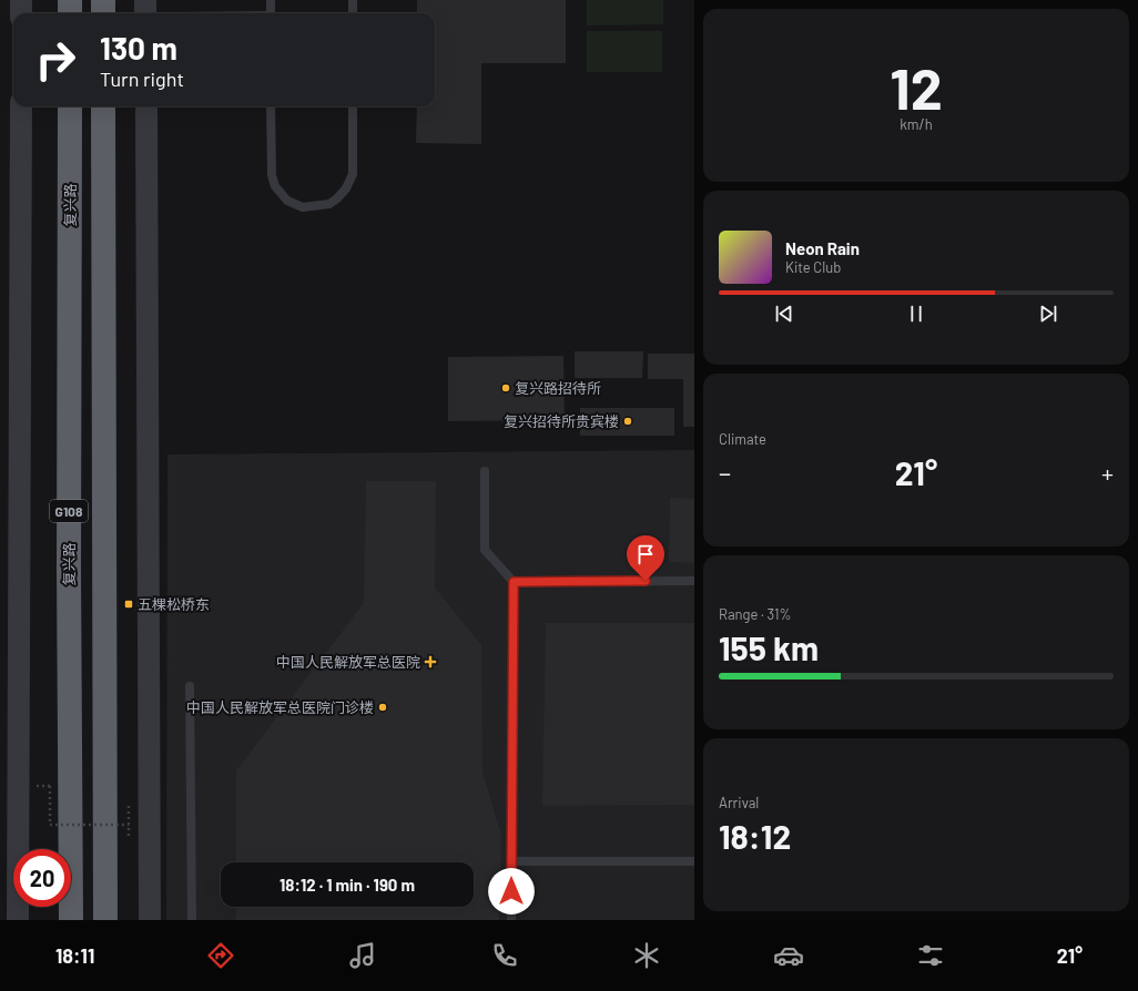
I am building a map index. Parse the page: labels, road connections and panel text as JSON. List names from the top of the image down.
{
  "streets": {
    "highway": ["复兴路", "G108"]
  },
  "places": {
    "other": ["复兴路招待所", "复兴招待所贵宾楼", "中国人民解放军总医院门诊楼"],
    "transit": ["五棵松桥东"],
    "health": ["中国人民解放军总医院"]
  },
  "page": {
    "tile": [
      ["12", "km/h"],
      "Climate",
      ["Range · 31%", "155 km"],
      ["Arrival", "18:12"]
    ],
    "turn": ["130 m", "Turn right"],
    "song": ["Neon Rain", "Kite Club"],
    "heat": ["−", "21°", "+"],
    "limit": "20",
    "trip": "18:12 · 1 min · 190 m",
    "tabs": ["18:11", "21°"]
  }
}
